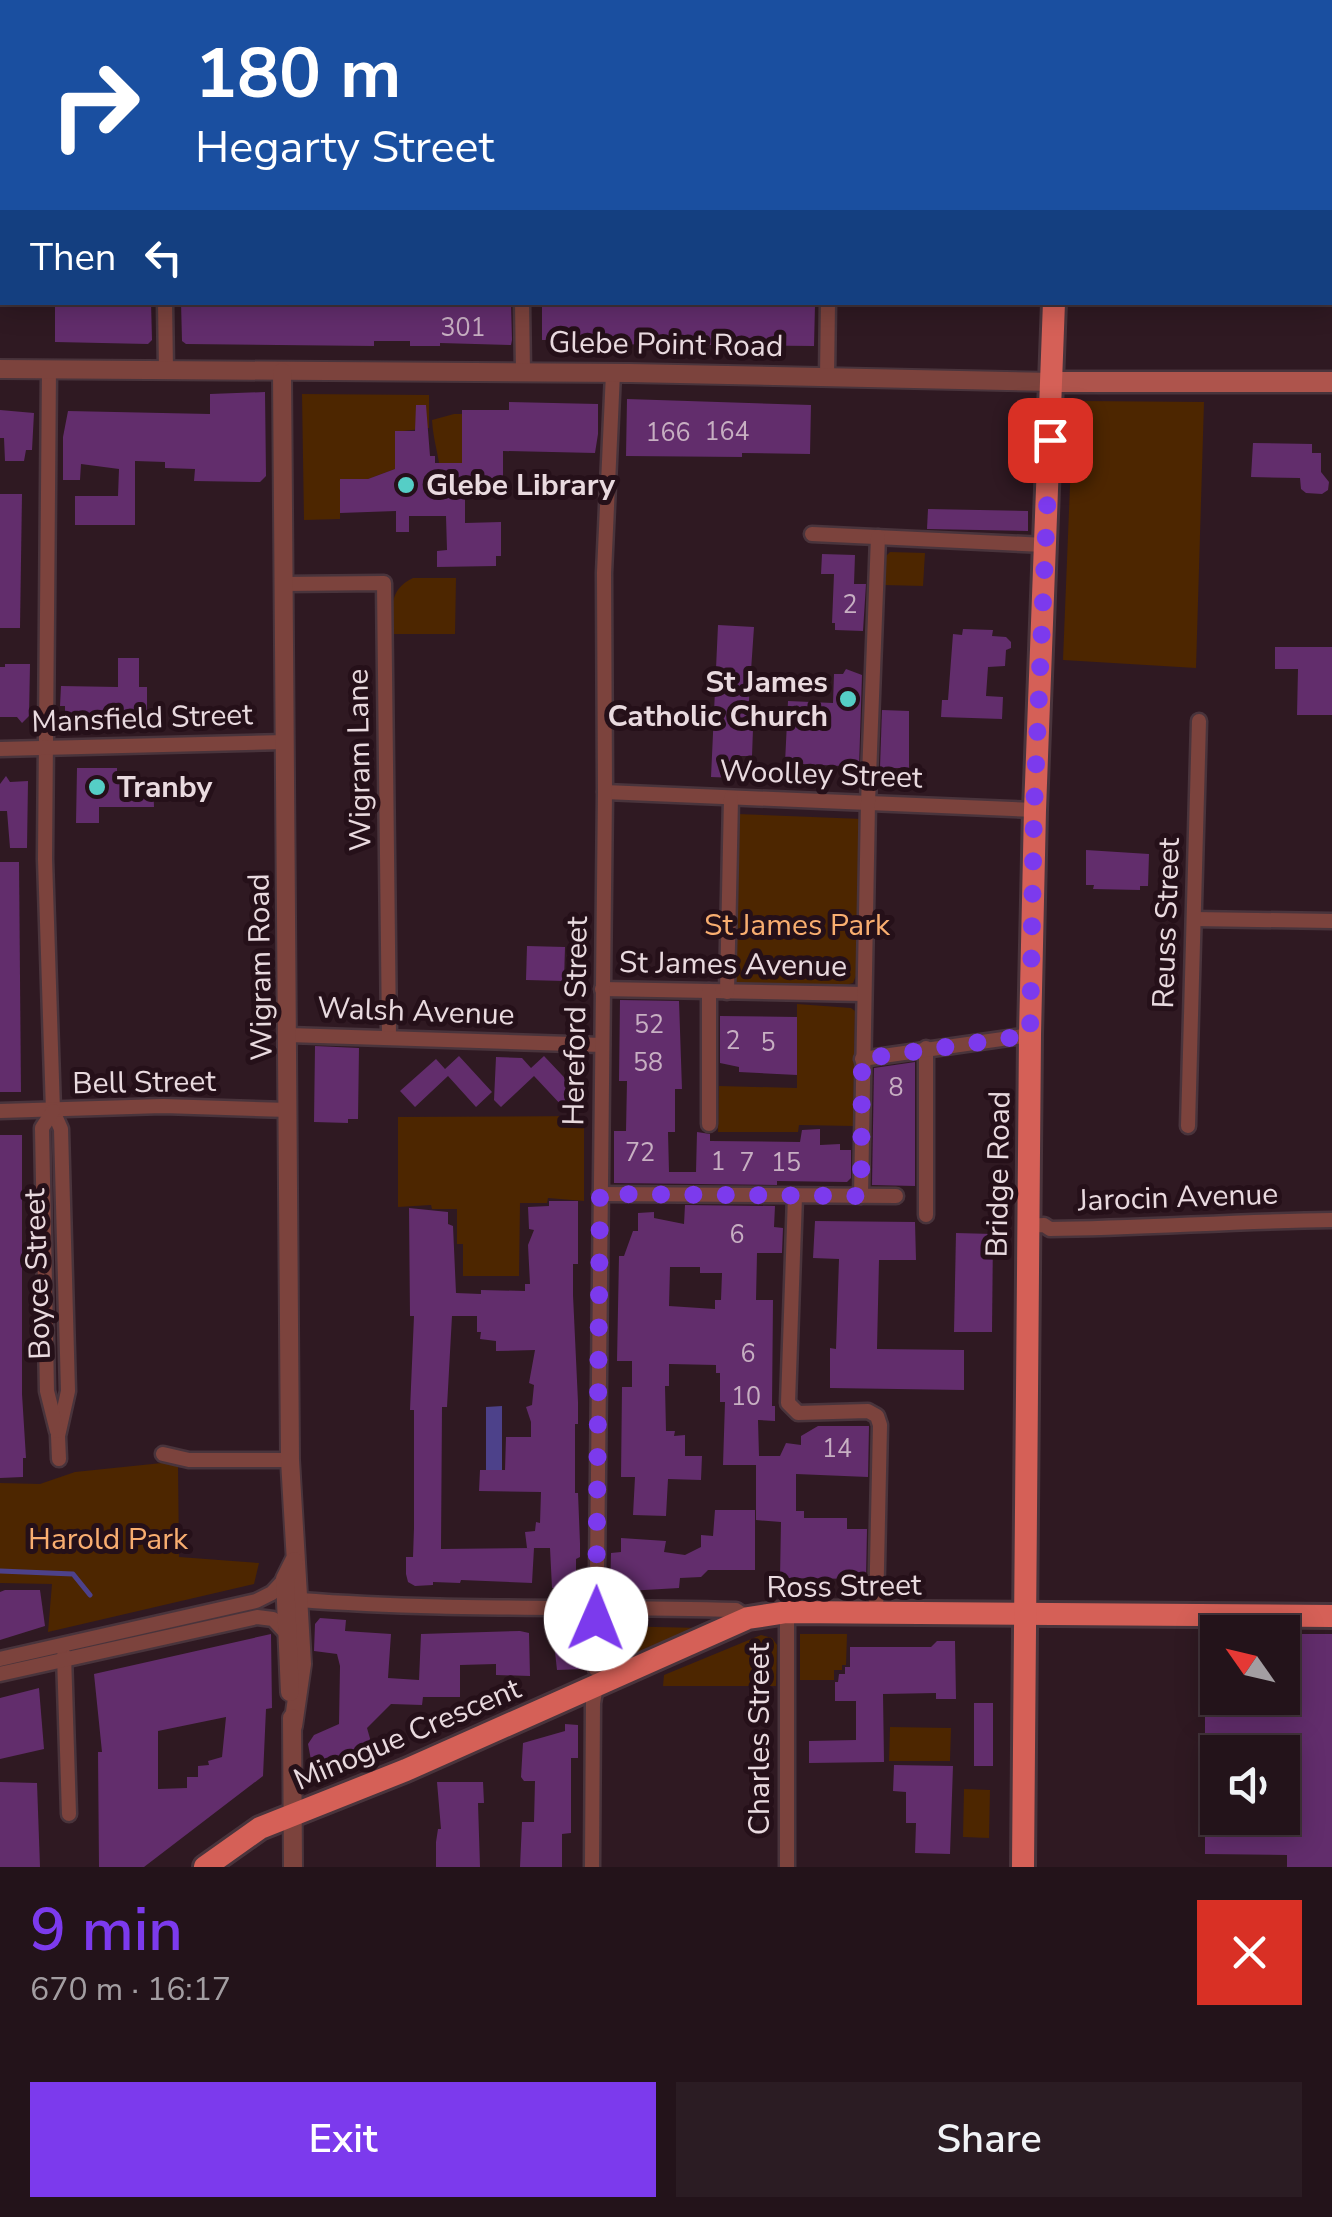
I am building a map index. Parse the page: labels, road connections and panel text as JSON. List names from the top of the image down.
{
  "streets": {
    "main road": [
      "Glebe Point Road",
      "Bridge Road",
      "Ross Street",
      "Minogue Crescent"
    ],
    "street": [
      "Mansfield Street",
      "Wigram Lane",
      "Woolley Street",
      "Reuss Street",
      "St James Avenue",
      "Wigram Road",
      "Walsh Avenue",
      "Hereford Street",
      "Bell Street",
      "Jarocin Avenue",
      "Boyce Street",
      "Charles Street"
    ]
  },
  "crossings": [
    ["Glebe Point Road", "Wigram Road"],
    ["Glebe Point Road", "Hereford Street"],
    ["Glebe Point Road", "Bridge Road"],
    ["Glebe Point Road", "Boyce Street"],
    ["Mansfield Street", "Wigram Road"],
    ["Mansfield Street", "Boyce Street"],
    ["Wigram Lane", "Wigram Road"],
    ["Wigram Lane", "Walsh Avenue"],
    ["Woolley Street", "Hereford Street"],
    ["Woolley Street", "Bridge Road"],
    ["St James Avenue", "Hereford Street"],
    ["Wigram Road", "Walsh Avenue"],
    ["Wigram Road", "Bell Street"],
    ["Wigram Road", "Ross Street"],
    ["Wigram Road", "Minogue Crescent"],
    ["Walsh Avenue", "Hereford Street"],
    ["Hereford Street", "Ross Street"],
    ["Hereford Street", "Minogue Crescent"],
    ["Bell Street", "Boyce Street"],
    ["Bridge Road", "Jarocin Avenue"],
    ["Bridge Road", "Ross Street"],
    ["Ross Street", "Minogue Crescent"],
    ["Ross Street", "Charles Street"]
  ],
  "parks": ["St James Park", "Harold Park"],
  "places": ["Glebe Library", "St James Catholic Church", "Tranby"],
  "house_numbers": [
    "301",
    "164",
    "166",
    "2",
    "52",
    "2",
    "5",
    "58",
    "8",
    "72",
    "1",
    "7",
    "15",
    "6",
    "6",
    "10",
    "14"
  ],
  "north": "top left",
  "page": {
    "turn": ["180 m", "Hegarty Street"],
    "then": "Then",
    "heading": ["9 min", "670 m · 16:17"],
    "buttons": ["Exit", "Share"]
  }
}
